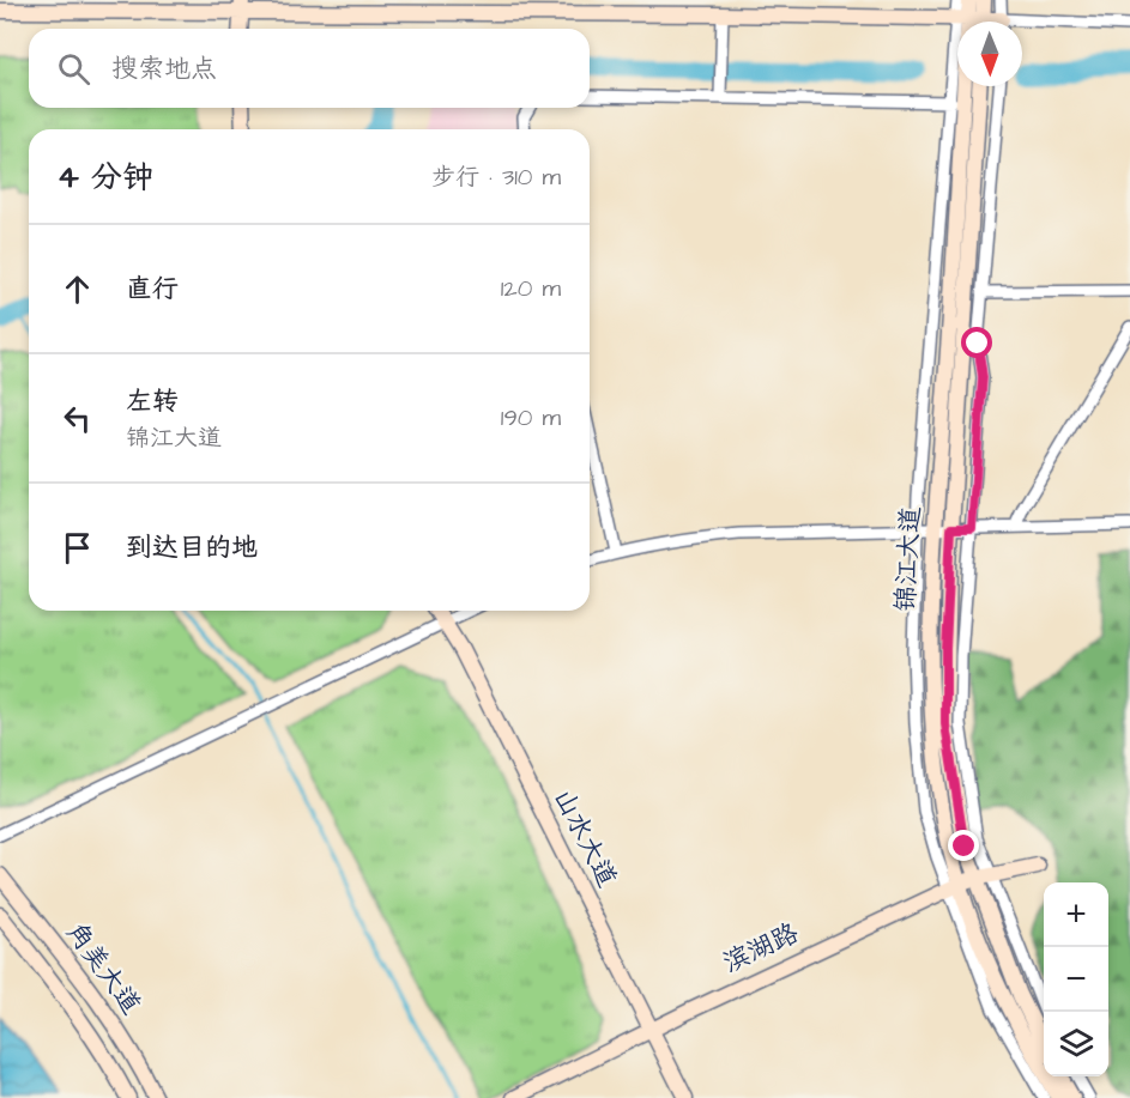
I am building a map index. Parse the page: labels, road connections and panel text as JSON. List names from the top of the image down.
{
  "streets": {
    "street": [
      "锦江大道",
      "山水大道",
      "滨湖路",
      "角美大道"
    ]
  },
  "crossings": [
    ["锦江大道", "滨湖路"],
    ["山水大道", "滨湖路"]
  ],
  "north": "bottom",
  "page": {
    "search": "搜索地点",
    "heading": ["4 分钟", "步行 · 310 m"],
    "list": [
      ["直行", "120 m"],
      ["左转", "锦江大道", "190 m"],
      "到达目的地"
    ],
    "map_buttons": ["+", "−"]
  }
}
